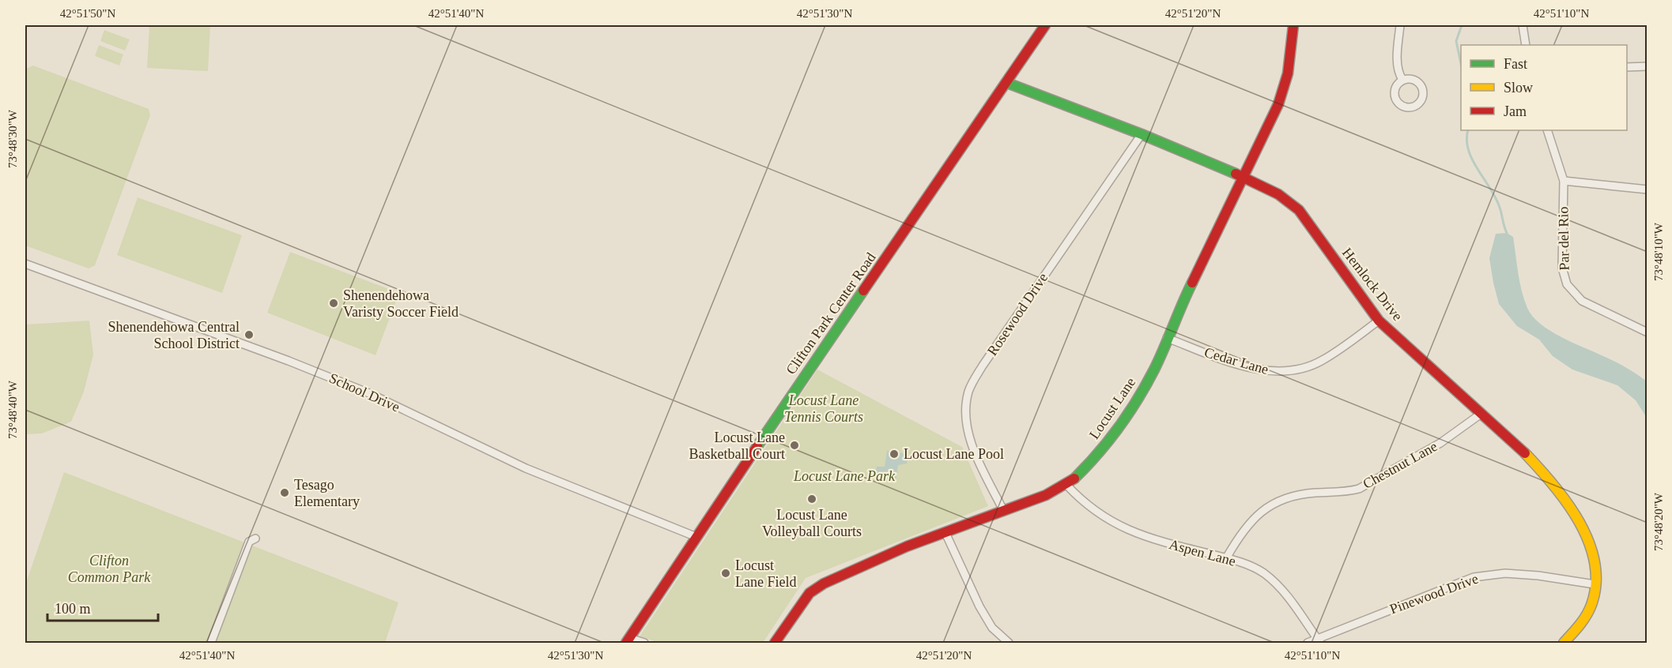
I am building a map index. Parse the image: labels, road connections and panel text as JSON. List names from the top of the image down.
{
  "streets": {
    "street": [
      "Par del Rio",
      "Hemlock Drive",
      "Clifton Park Center Road",
      "Rosewood Drive",
      "Cedar Lane",
      "School Drive",
      "Locust Lane",
      "Chestnut Lane",
      "Aspen Lane",
      "Pinewood Drive"
    ]
  },
  "crossings": [
    ["Hemlock Drive", "Clifton Park Center Road"],
    ["Hemlock Drive", "Rosewood Drive"],
    ["Hemlock Drive", "Cedar Lane"],
    ["Hemlock Drive", "Locust Lane"],
    ["Hemlock Drive", "Chestnut Lane"],
    ["Hemlock Drive", "Pinewood Drive"],
    ["Clifton Park Center Road", "School Drive"],
    ["Rosewood Drive", "Locust Lane"],
    ["Cedar Lane", "Locust Lane"],
    ["Locust Lane", "Aspen Lane"],
    ["Chestnut Lane", "Aspen Lane"],
    ["Aspen Lane", "Pinewood Drive"]
  ],
  "parks": ["Locust Lane Tennis Courts", "Locust Lane Park", "Clifton Common Park"],
  "places": [
    "Shenendehowa Varisty Soccer Field",
    "Shenendehowa Central School District",
    "Locust Lane Basketball Court",
    "Locust Lane Pool",
    "Tesago Elementary",
    "Locust Lane Volleyball Courts",
    "Locust Lane Field"
  ],
  "legend": ["Fast", "Slow", "Jam"],
  "scale_bar": "100 m",
  "coordinates": [
    "42°51'50\"N",
    "42°51'40\"N",
    "42°51'30\"N",
    "42°51'20\"N",
    "42°51'10\"N",
    "73°48'30\"W",
    "73°48'10\"W",
    "73°48'40\"W",
    "73°48'20\"W"
  ]
}
